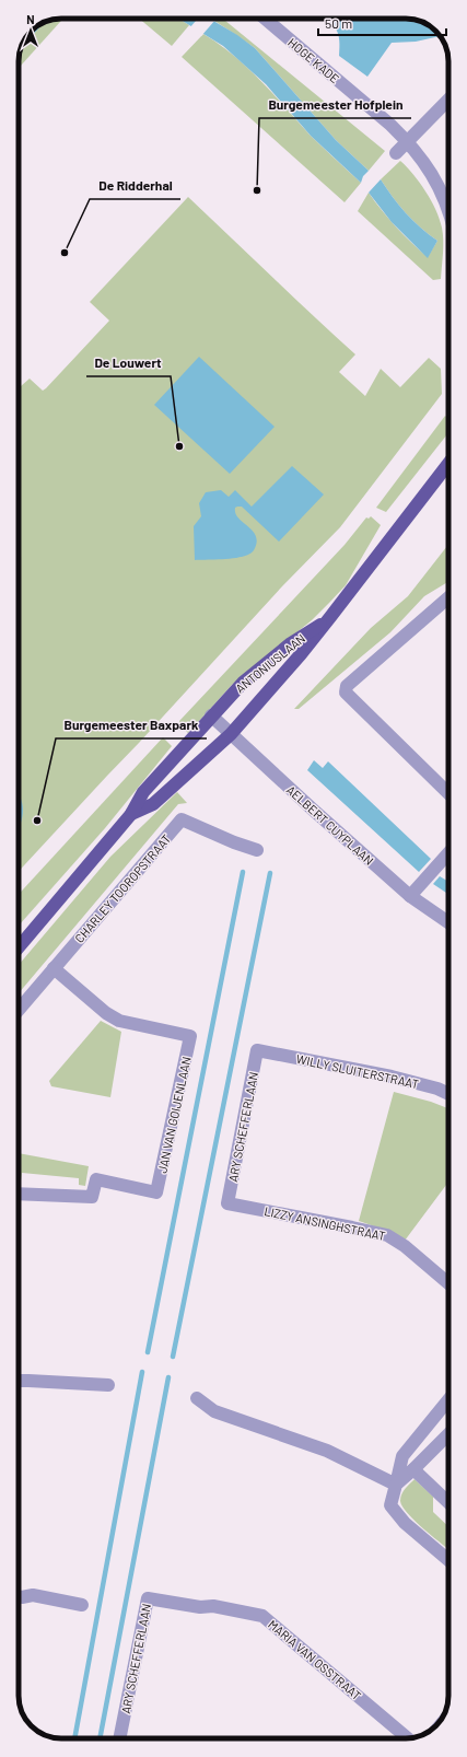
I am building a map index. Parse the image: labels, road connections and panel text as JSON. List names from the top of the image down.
{
  "streets": {
    "main road": ["ANTONIUSLAAN"],
    "street": [
      "HOGE KADE",
      "AELBERT CUYPLAAN",
      "CHARLEY TOOROPSTRAAT",
      "WILLY SLUITERSTRAAT",
      "JAN VAN GOIJENLAAN",
      "ARY SCHEFFERLAAN",
      "LIZZY ANSINGHSTRAAT",
      "MARIA VAN OSSTRAAT"
    ]
  },
  "crossings": [
    ["ANTONIUSLAAN", "AELBERT CUYPLAAN"],
    ["CHARLEY TOOROPSTRAAT", "JAN VAN GOIJENLAAN"],
    ["WILLY SLUITERSTRAAT", "ARY SCHEFFERLAAN"],
    ["ARY SCHEFFERLAAN", "LIZZY ANSINGHSTRAAT"],
    ["ARY SCHEFFERLAAN", "MARIA VAN OSSTRAAT"]
  ],
  "places": [
    "Burgemeester Hofplein",
    "De Ridderhal",
    "De Louwert",
    "Burgemeester Baxpark"
  ],
  "scale_bar": "50 m",
  "north": "top"
}
